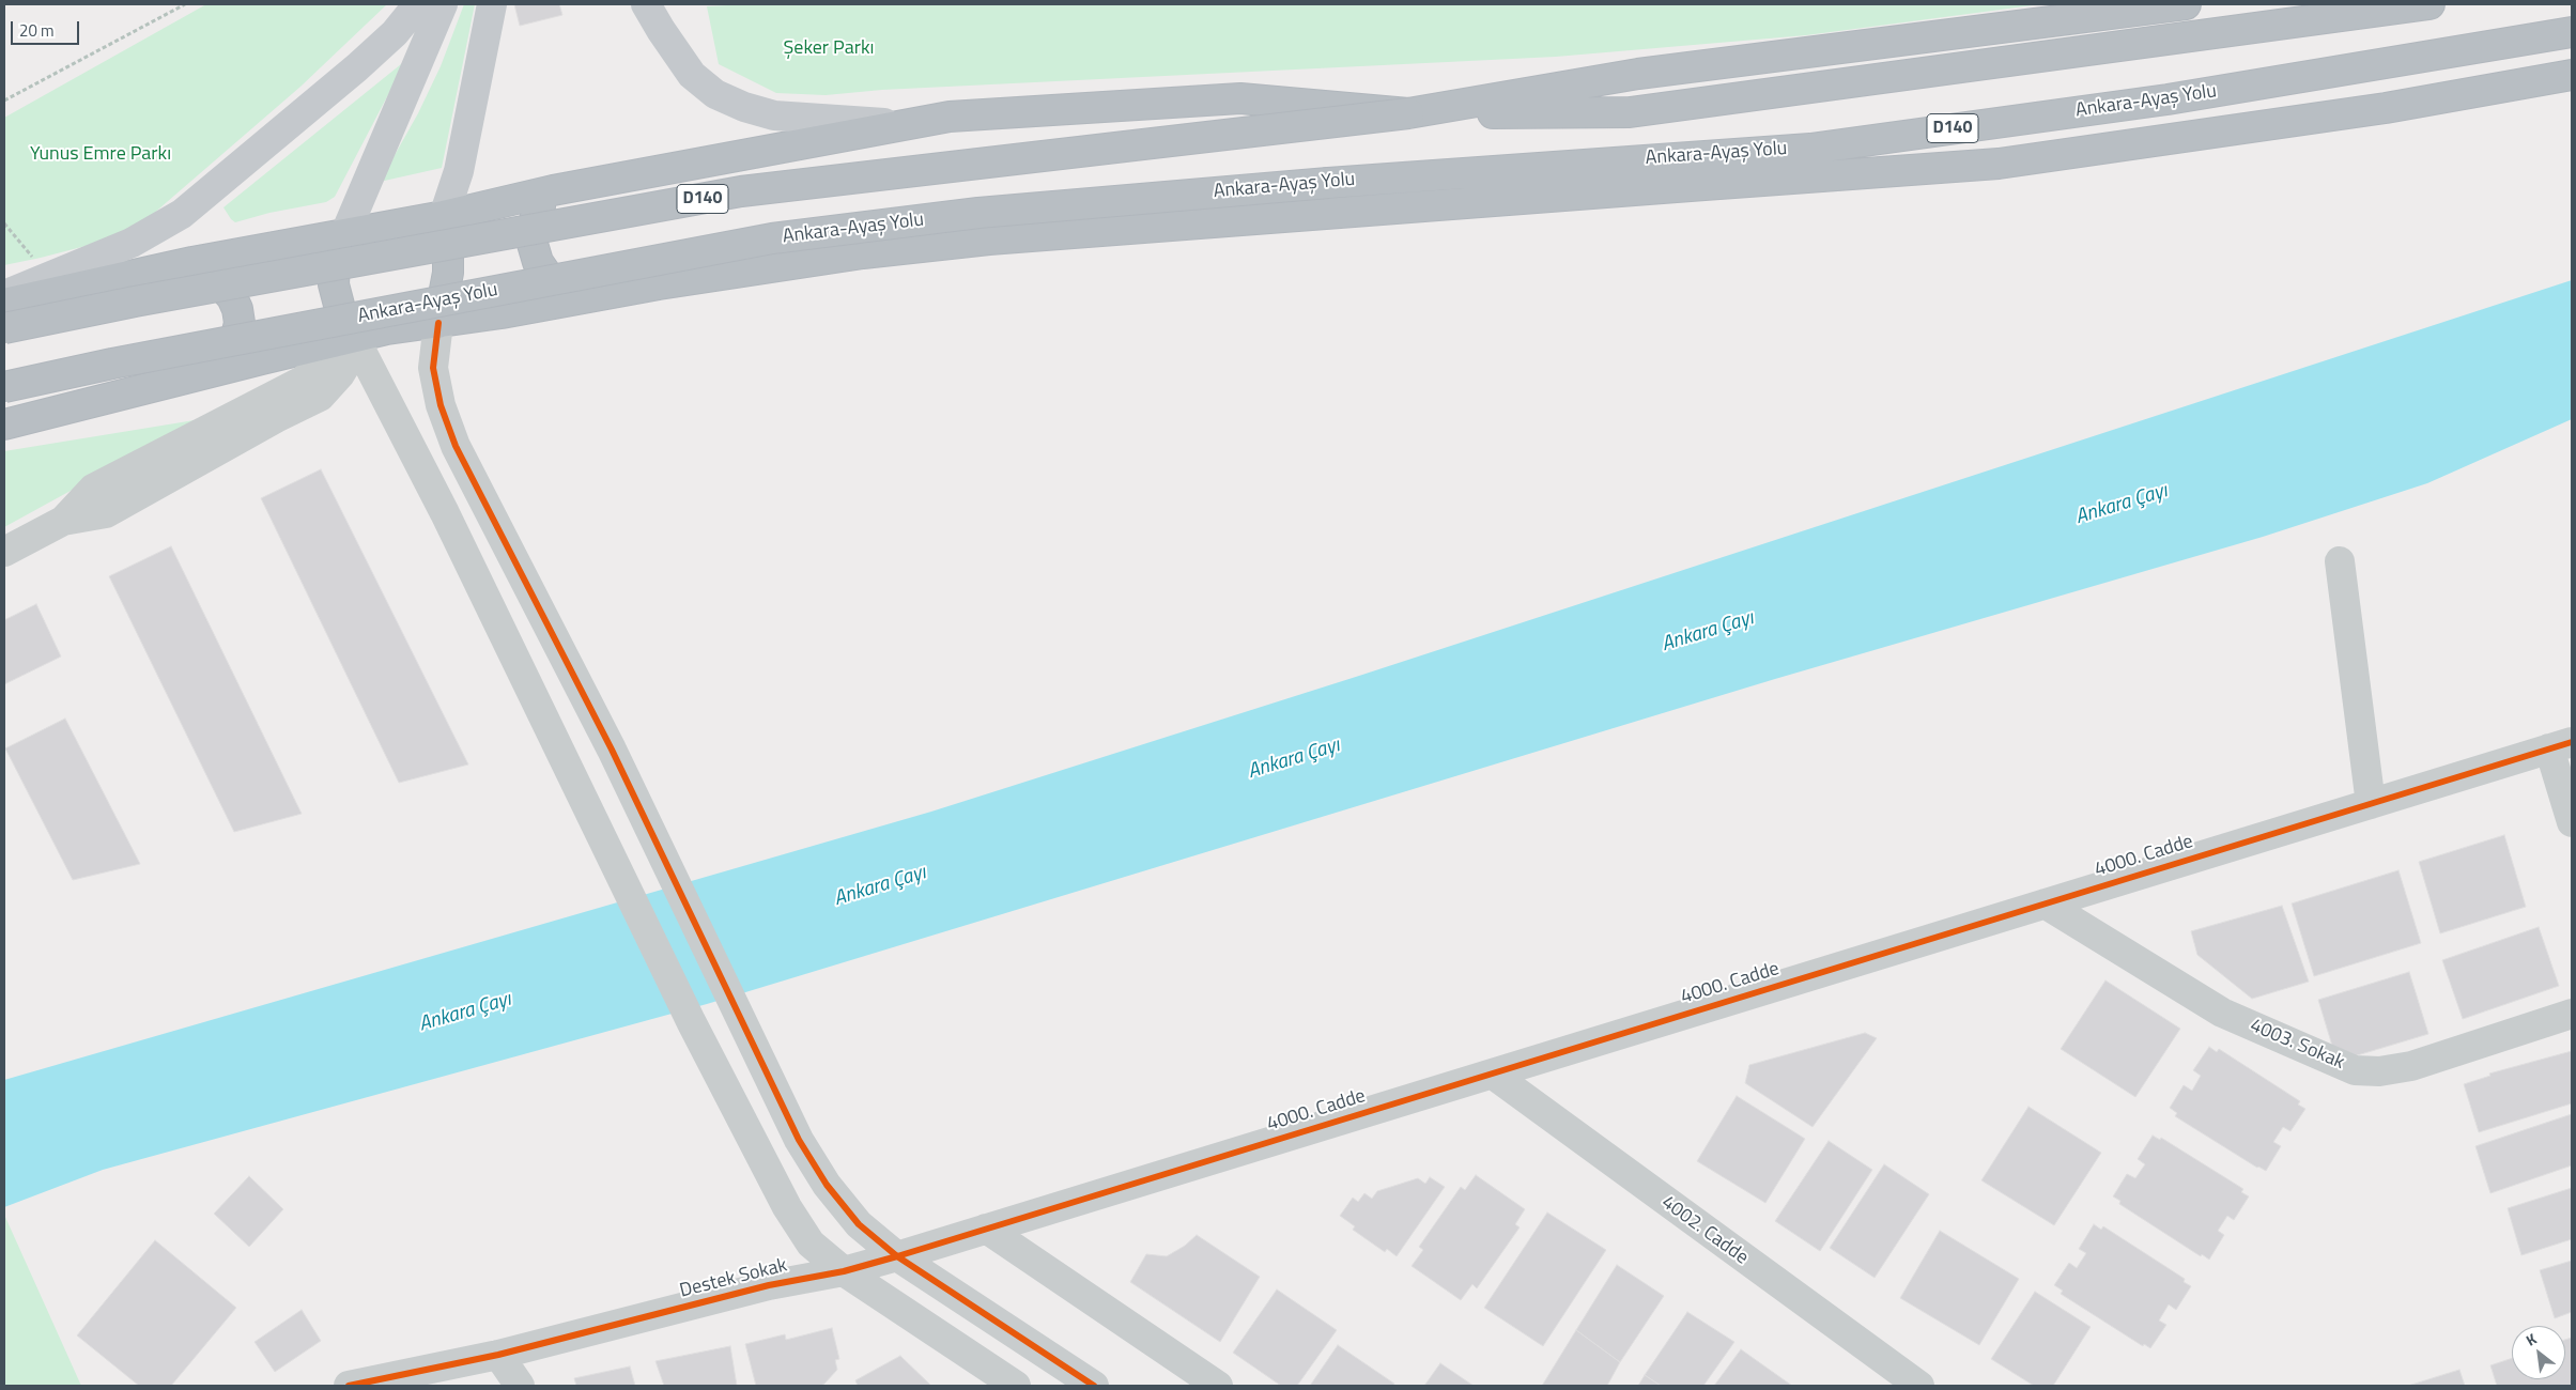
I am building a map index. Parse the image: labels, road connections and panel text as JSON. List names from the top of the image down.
{
  "streets": {
    "highway": ["Ankara-Ayaş Yolu", "D140"],
    "street": [
      "4000. Cadde",
      "4003. Sokak",
      "4002. Cadde",
      "Destek Sokak"
    ]
  },
  "crossings": [
    ["4000. Cadde", "4003. Sokak"],
    ["4000. Cadde", "4002. Cadde"],
    ["4000. Cadde", "Destek Sokak"]
  ],
  "water": ["Ankara Çayı"],
  "parks": ["Şeker Parkı", "Yunus Emre Parkı"],
  "scale_bar": "20 m",
  "north": "top left"
}
